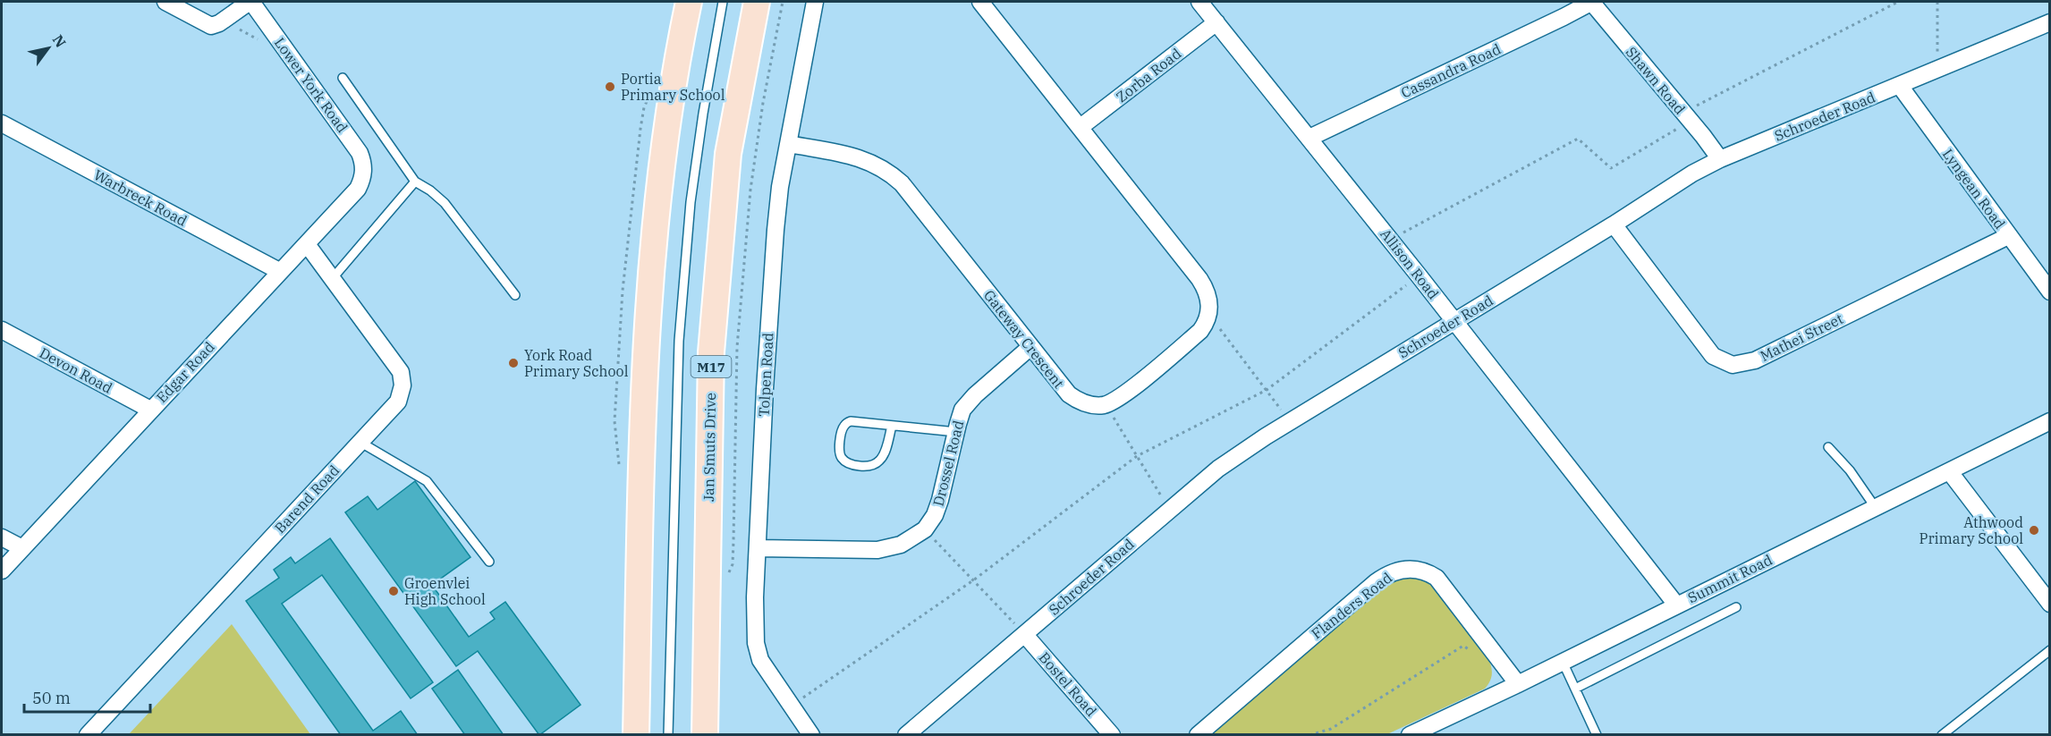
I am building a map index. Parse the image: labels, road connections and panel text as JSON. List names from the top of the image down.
{
  "streets": {
    "main road": ["M17", "Jan Smuts Drive"],
    "street": [
      "Cassandra Road",
      "Zorba Road",
      "Shawn Road",
      "Lower York Road",
      "Schroeder Road",
      "Lyngean Road",
      "Warbreck Road",
      "Allison Road",
      "Mathei Street",
      "Gateway Crescent",
      "Devon Road",
      "Edgar Road",
      "Tolpen Road",
      "Drossel Road",
      "Barend Road",
      "Summit Road",
      "Flanders Road",
      "Bostel Road"
    ]
  },
  "crossings": [
    ["Cassandra Road", "Shawn Road"],
    ["Cassandra Road", "Allison Road"],
    ["Zorba Road", "Allison Road"],
    ["Shawn Road", "Schroeder Road"],
    ["Lower York Road", "Edgar Road"],
    ["Schroeder Road", "Lyngean Road"],
    ["Schroeder Road", "Allison Road"],
    ["Schroeder Road", "Mathei Street"],
    ["Schroeder Road", "Bostel Road"],
    ["Lyngean Road", "Mathei Street"],
    ["Warbreck Road", "Edgar Road"],
    ["Allison Road", "Summit Road"],
    ["Gateway Crescent", "Tolpen Road"],
    ["Gateway Crescent", "Drossel Road"],
    ["Devon Road", "Edgar Road"],
    ["Edgar Road", "Barend Road"],
    ["Tolpen Road", "Drossel Road"],
    ["Summit Road", "Flanders Road"]
  ],
  "places": [
    "Portia Primary School",
    "York Road Primary School",
    "Athwood Primary School",
    "Groenvlei High School"
  ],
  "scale_bar": "50 m",
  "north": "top right"
}
